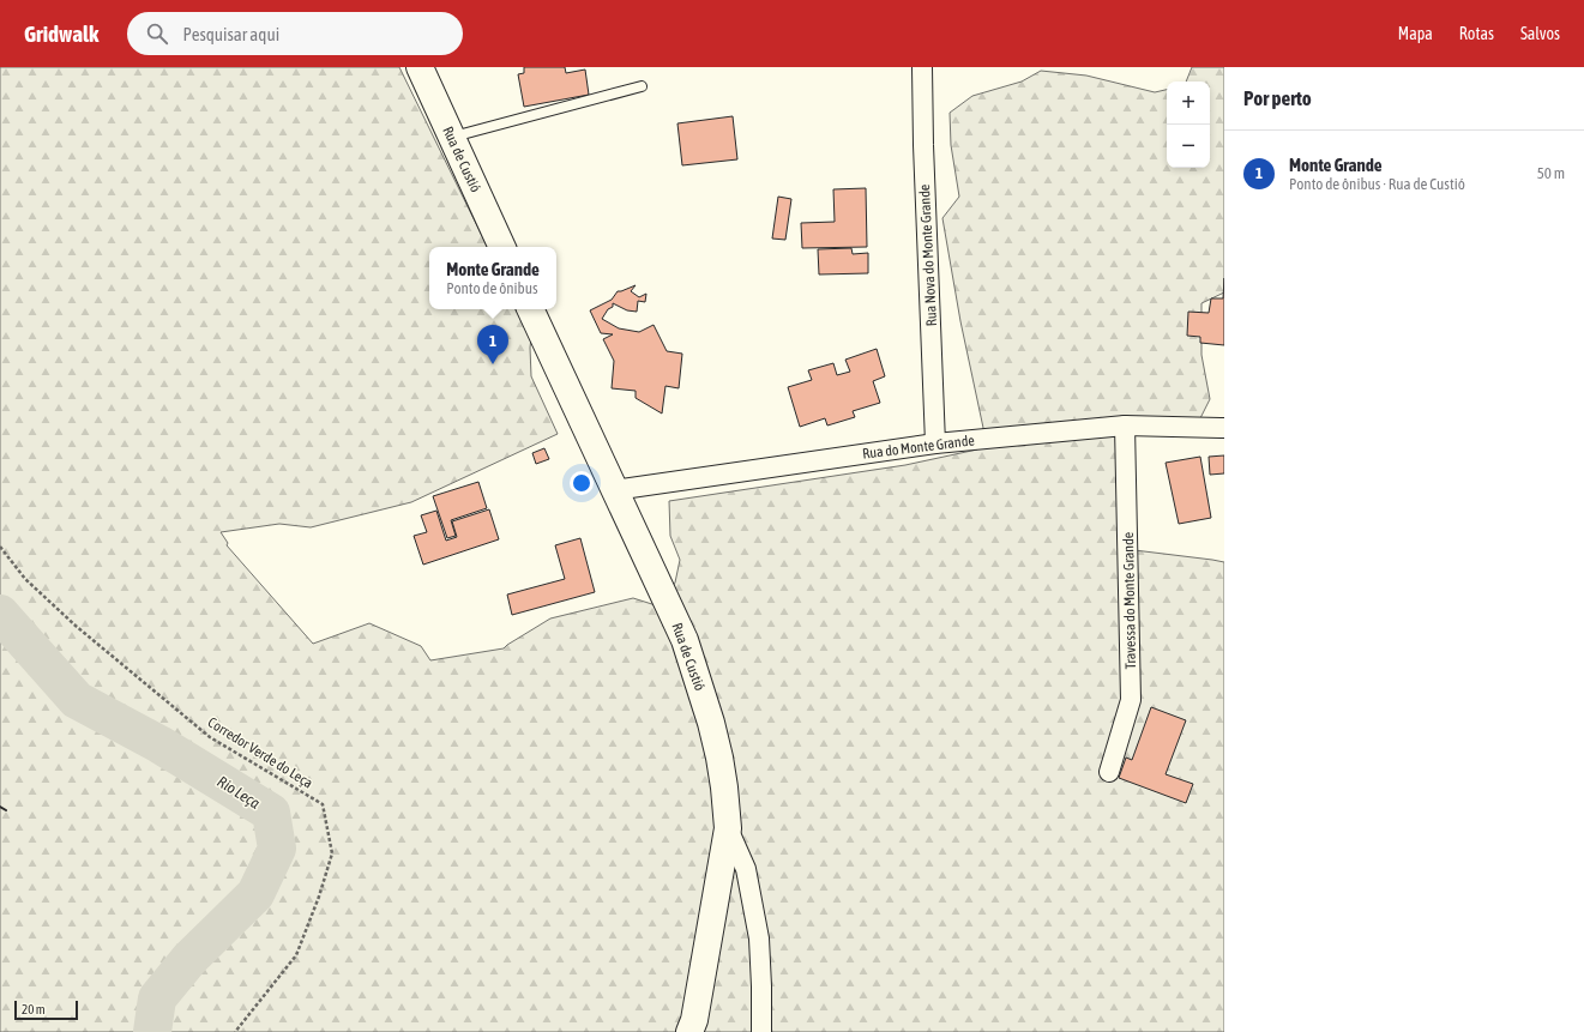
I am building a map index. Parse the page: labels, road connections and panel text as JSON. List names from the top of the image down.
{
  "streets": {
    "main road": ["Rua de Custió"],
    "street": ["Rua Nova do Monte Grande", "Rua do Monte Grande", "Travessa do Monte Grande"],
    "path": ["Corredor Verde do Leça"]
  },
  "crossings": [
    ["Rua de Custió", "Rua do Monte Grande"],
    ["Rua Nova do Monte Grande", "Rua do Monte Grande"],
    ["Rua do Monte Grande", "Travessa do Monte Grande"]
  ],
  "water": ["Rio Leça"],
  "scale_bar": "20 m",
  "page": {
    "header": "Gridwalk",
    "search": "Pesquisar aqui",
    "nav": ["Mapa", "Rotas", "Salvos"],
    "heading": "Por perto",
    "map_buttons": ["+", "−"],
    "list": [
      {
        "mark": "1",
        "name": "Monte Grande",
        "note": "Ponto de ônibus · Rua de Custió",
        "value": "50 m"
      }
    ],
    "popup": ["Monte Grande", "Ponto de ônibus"],
    "pins": "1",
    "scale": "20 m"
  }
}
